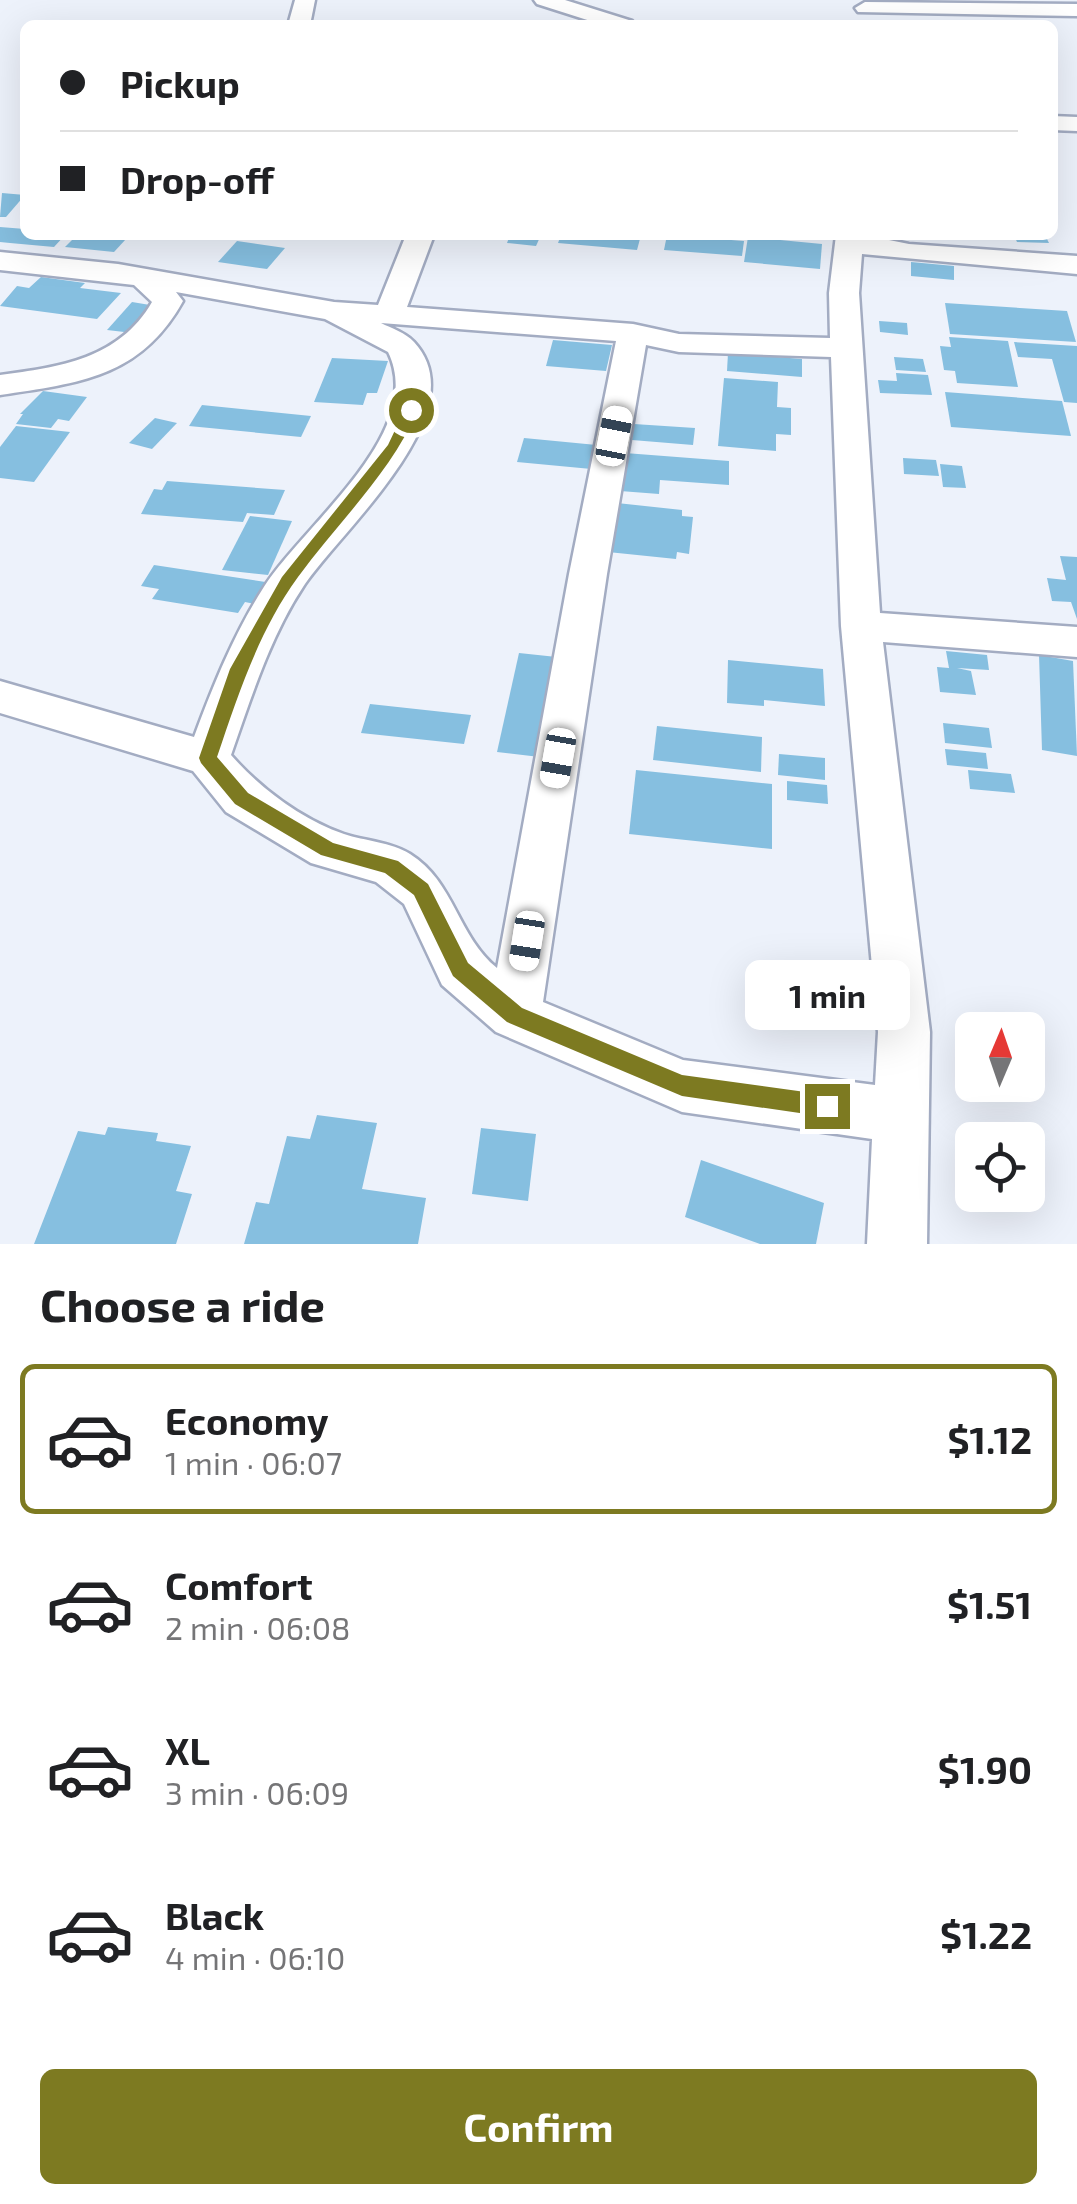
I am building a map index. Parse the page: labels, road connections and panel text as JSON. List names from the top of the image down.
{
  "north": "top",
  "page": {
    "banner": ["Pickup", "Drop-off"],
    "bubble": "1 min",
    "heading": "Choose a ride",
    "list": [
      {
        "name": "Economy",
        "note": "1 min · 06:07",
        "value": "$1.12"
      },
      {
        "name": "Comfort",
        "note": "2 min · 06:08",
        "value": "$1.51"
      },
      {
        "name": "XL",
        "note": "3 min · 06:09",
        "value": "$1.90"
      },
      {
        "name": "Black",
        "note": "4 min · 06:10",
        "value": "$1.22"
      }
    ],
    "buttons": "Confirm"
  }
}
